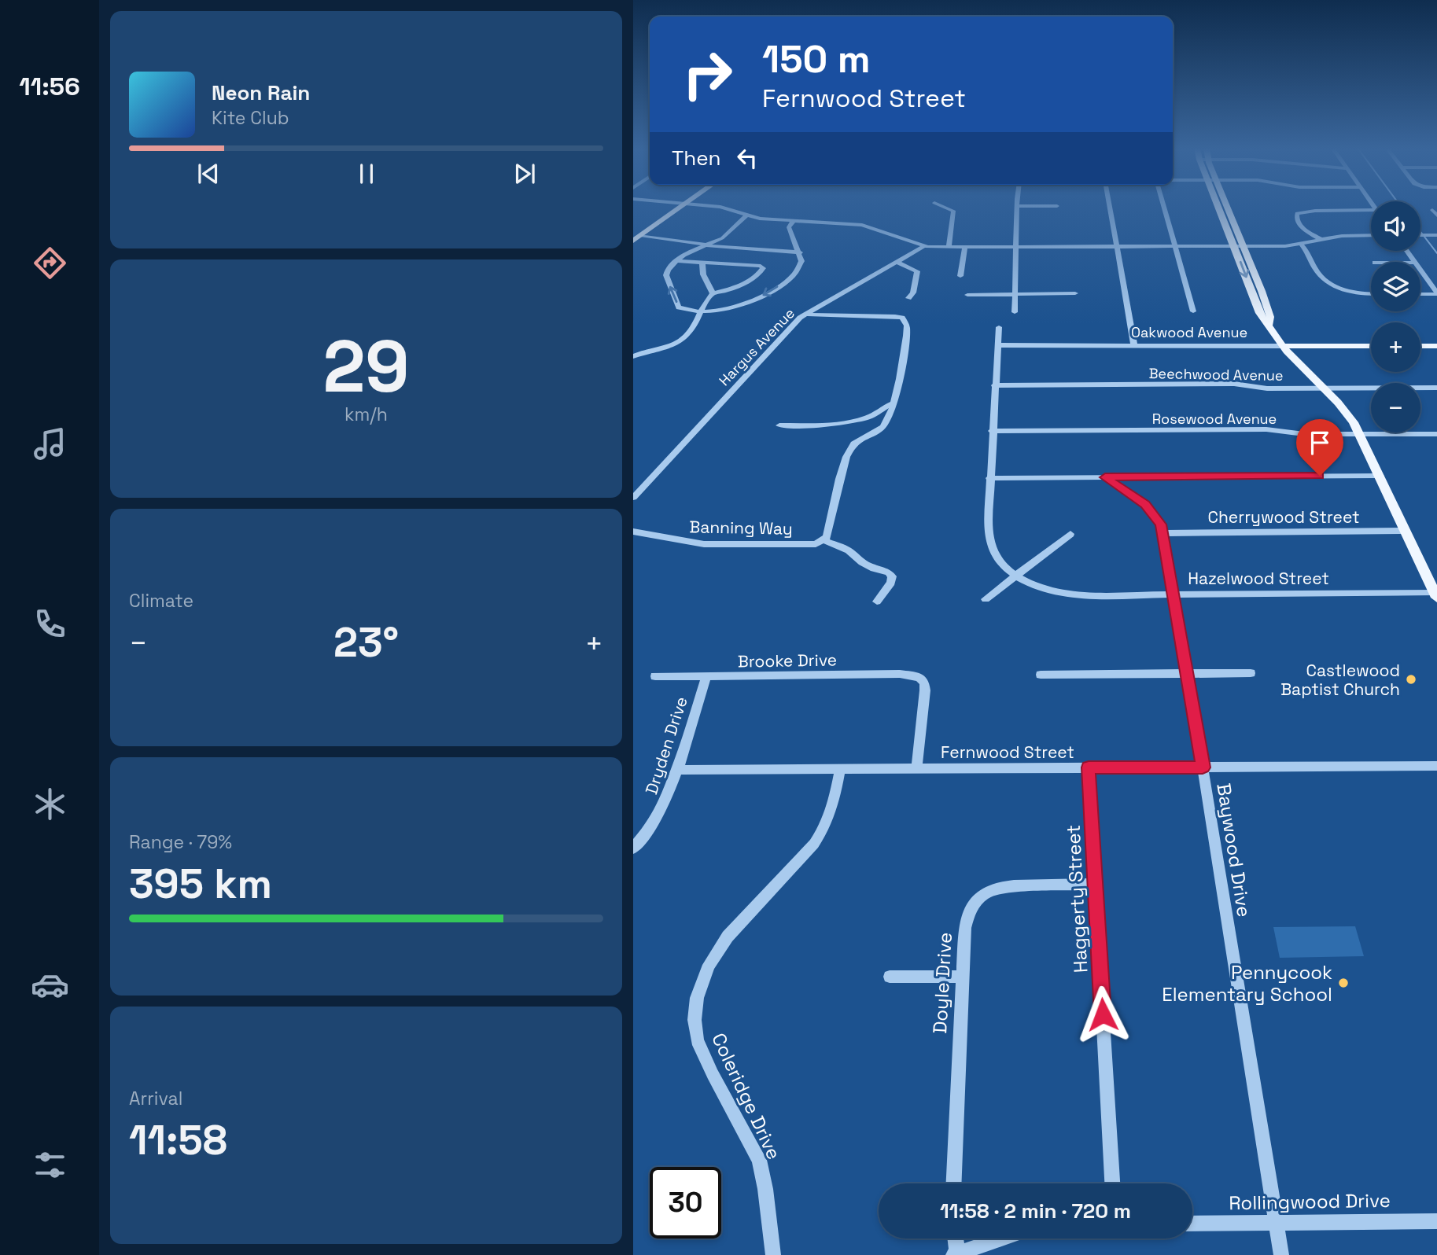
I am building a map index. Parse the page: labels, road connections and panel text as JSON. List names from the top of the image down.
{
  "streets": {
    "main road": ["Oakwood Avenue"],
    "street": [
      "Hargus Avenue",
      "Beechwood Avenue",
      "Rosewood Avenue",
      "Cherrywood Street",
      "Banning Way",
      "Hazelwood Street",
      "Brooke Drive",
      "Dryden Drive",
      "Fernwood Street",
      "Baywood Drive",
      "Haggerty Street",
      "Doyle Drive",
      "Coleridge Drive",
      "Rollingwood Drive"
    ]
  },
  "crossings": [
    ["Oakwood Avenue", "Hazelwood Street"],
    ["Beechwood Avenue", "Hazelwood Street"],
    ["Rosewood Avenue", "Hazelwood Street"],
    ["Cherrywood Street", "Baywood Drive"],
    ["Hazelwood Street", "Baywood Drive"],
    ["Brooke Drive", "Dryden Drive"],
    ["Brooke Drive", "Fernwood Street"],
    ["Dryden Drive", "Fernwood Street"],
    ["Fernwood Street", "Baywood Drive"],
    ["Fernwood Street", "Haggerty Street"],
    ["Fernwood Street", "Coleridge Drive"],
    ["Baywood Drive", "Rollingwood Drive"],
    ["Haggerty Street", "Doyle Drive"]
  ],
  "places": ["Castlewood Baptist Church", "Pennycook Elementary School"],
  "page": {
    "tabs": "11:56",
    "turn": ["150 m", "Fernwood Street"],
    "song": ["Neon Rain", "Kite Club"],
    "then": "Then",
    "map_buttons": ["+", "−"],
    "tile": [
      ["29", "km/h"],
      "Climate",
      ["Range · 79%", "395 km"],
      ["Arrival", "11:58"]
    ],
    "heat": ["−", "23°", "+"],
    "limit": "30",
    "trip": "11:58 · 2 min · 720 m"
  }
}
